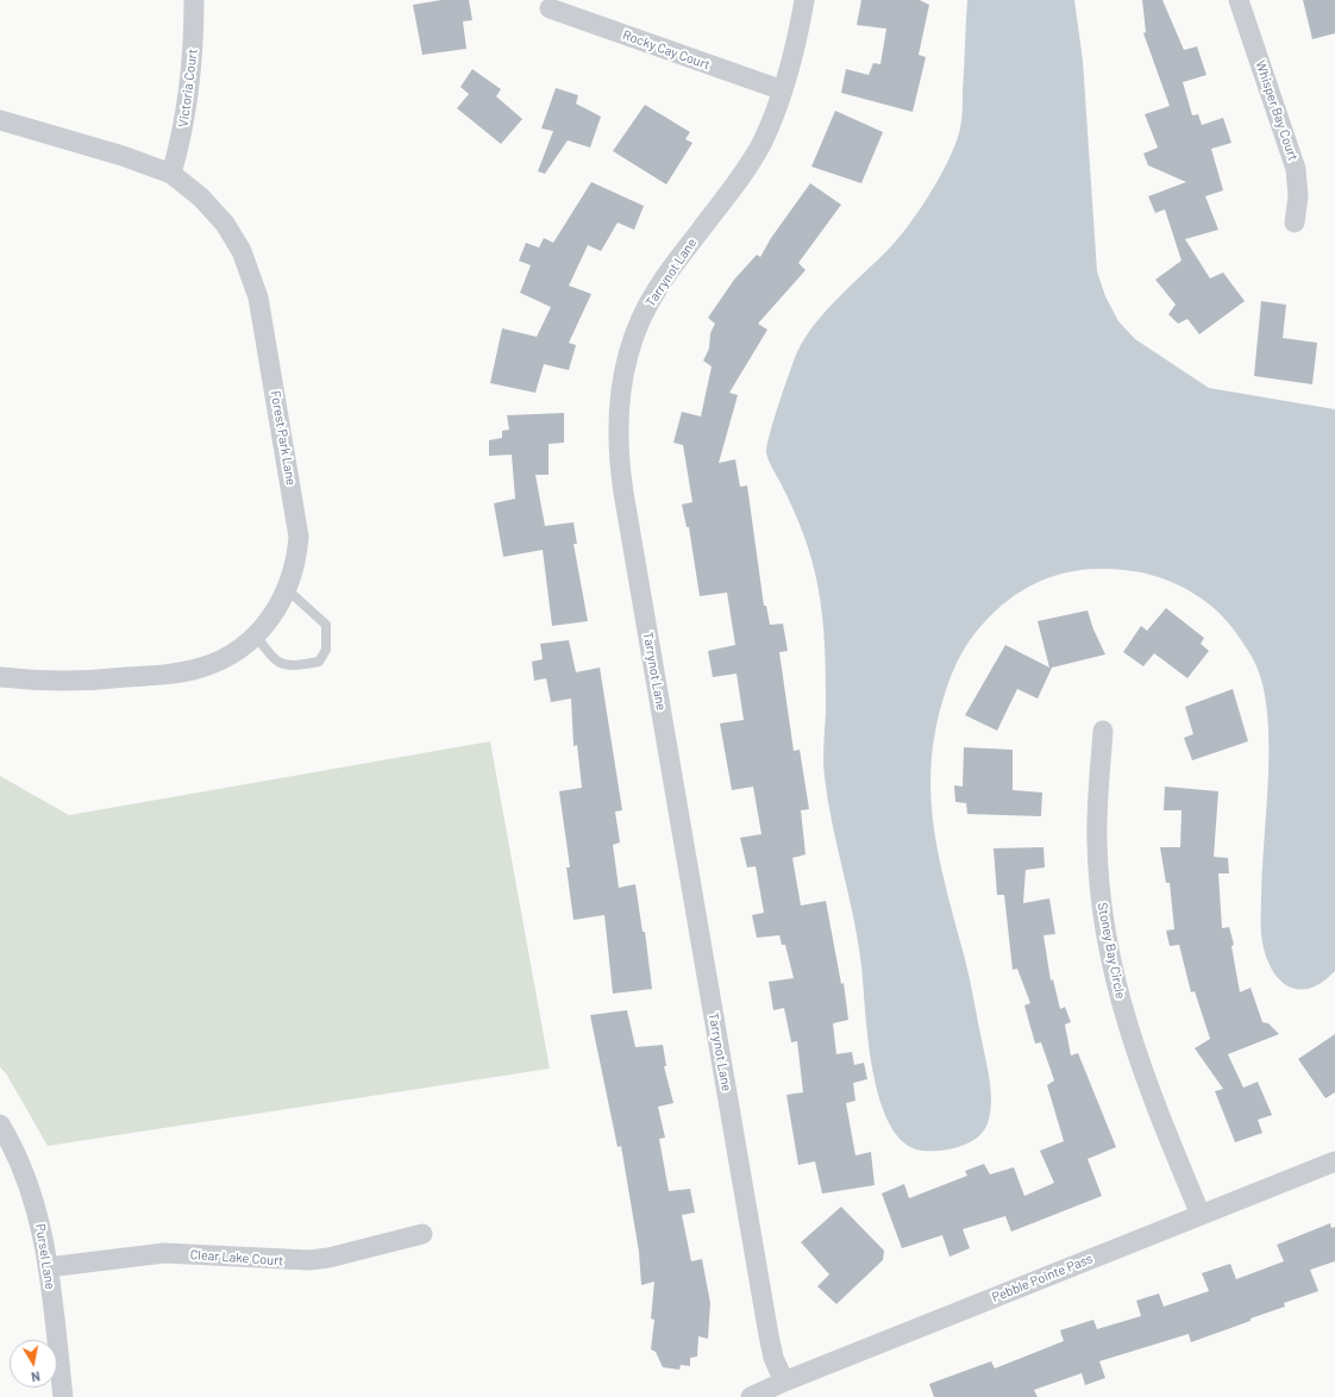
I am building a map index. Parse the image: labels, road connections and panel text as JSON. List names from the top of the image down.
{
  "streets": {
    "street": [
      "Rocky Cay Court",
      "Victoria Court",
      "Whisper Bay Court",
      "Tarrynot Lane",
      "Forest Park Lane",
      "Stoney Bay Circle",
      "Pursel Lane",
      "Clear Lake Court",
      "Pebble Pointe Pass"
    ]
  },
  "crossings": [
    ["Rocky Cay Court", "Tarrynot Lane"],
    ["Victoria Court", "Forest Park Lane"],
    ["Tarrynot Lane", "Pebble Pointe Pass"],
    ["Stoney Bay Circle", "Pebble Pointe Pass"],
    ["Pursel Lane", "Clear Lake Court"]
  ],
  "north": "bottom"
}
